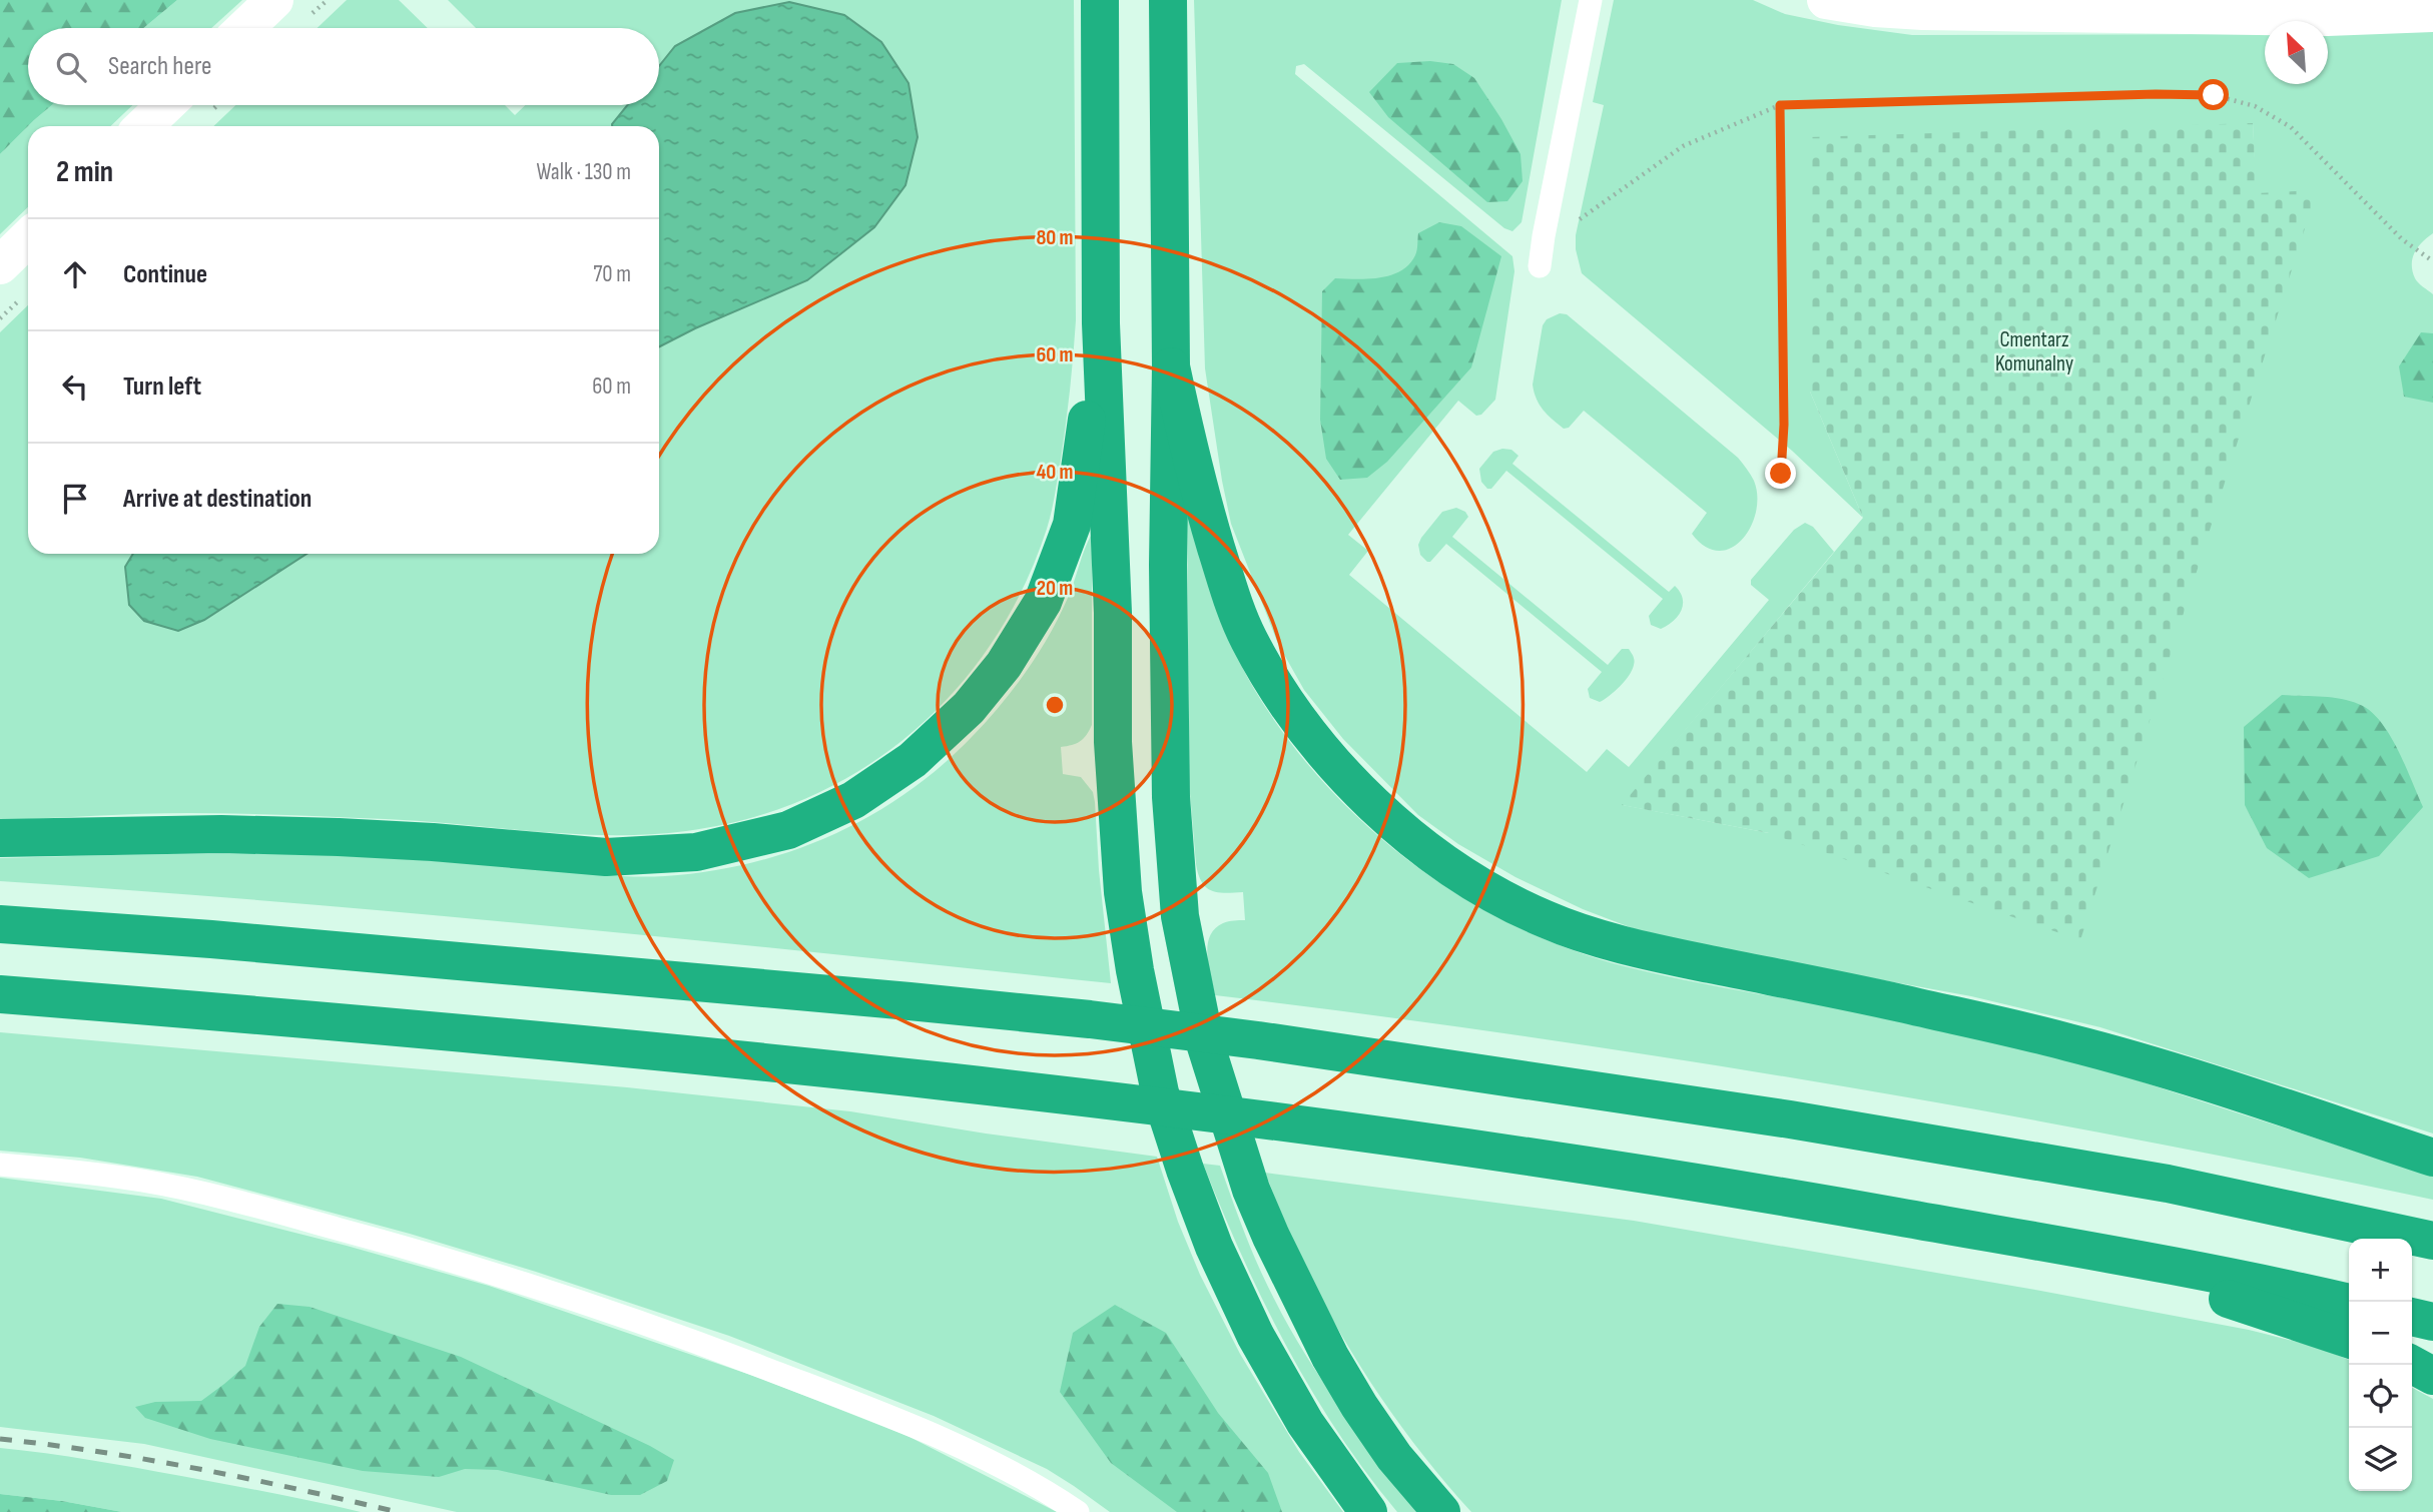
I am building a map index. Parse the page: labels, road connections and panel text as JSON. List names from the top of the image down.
{
  "parks": ["Cmentarz Komunalny"],
  "north": "top left",
  "page": {
    "search": "Search here",
    "heading": ["2 min", "Walk · 130 m"],
    "list": [
      ["Continue", "70 m"],
      ["Turn left", "60 m"],
      "Arrive at destination"
    ],
    "map_buttons": ["+", "−"]
  },
  "rings": [
    "80 m",
    "60 m",
    "40 m",
    "20 m"
  ]
}
